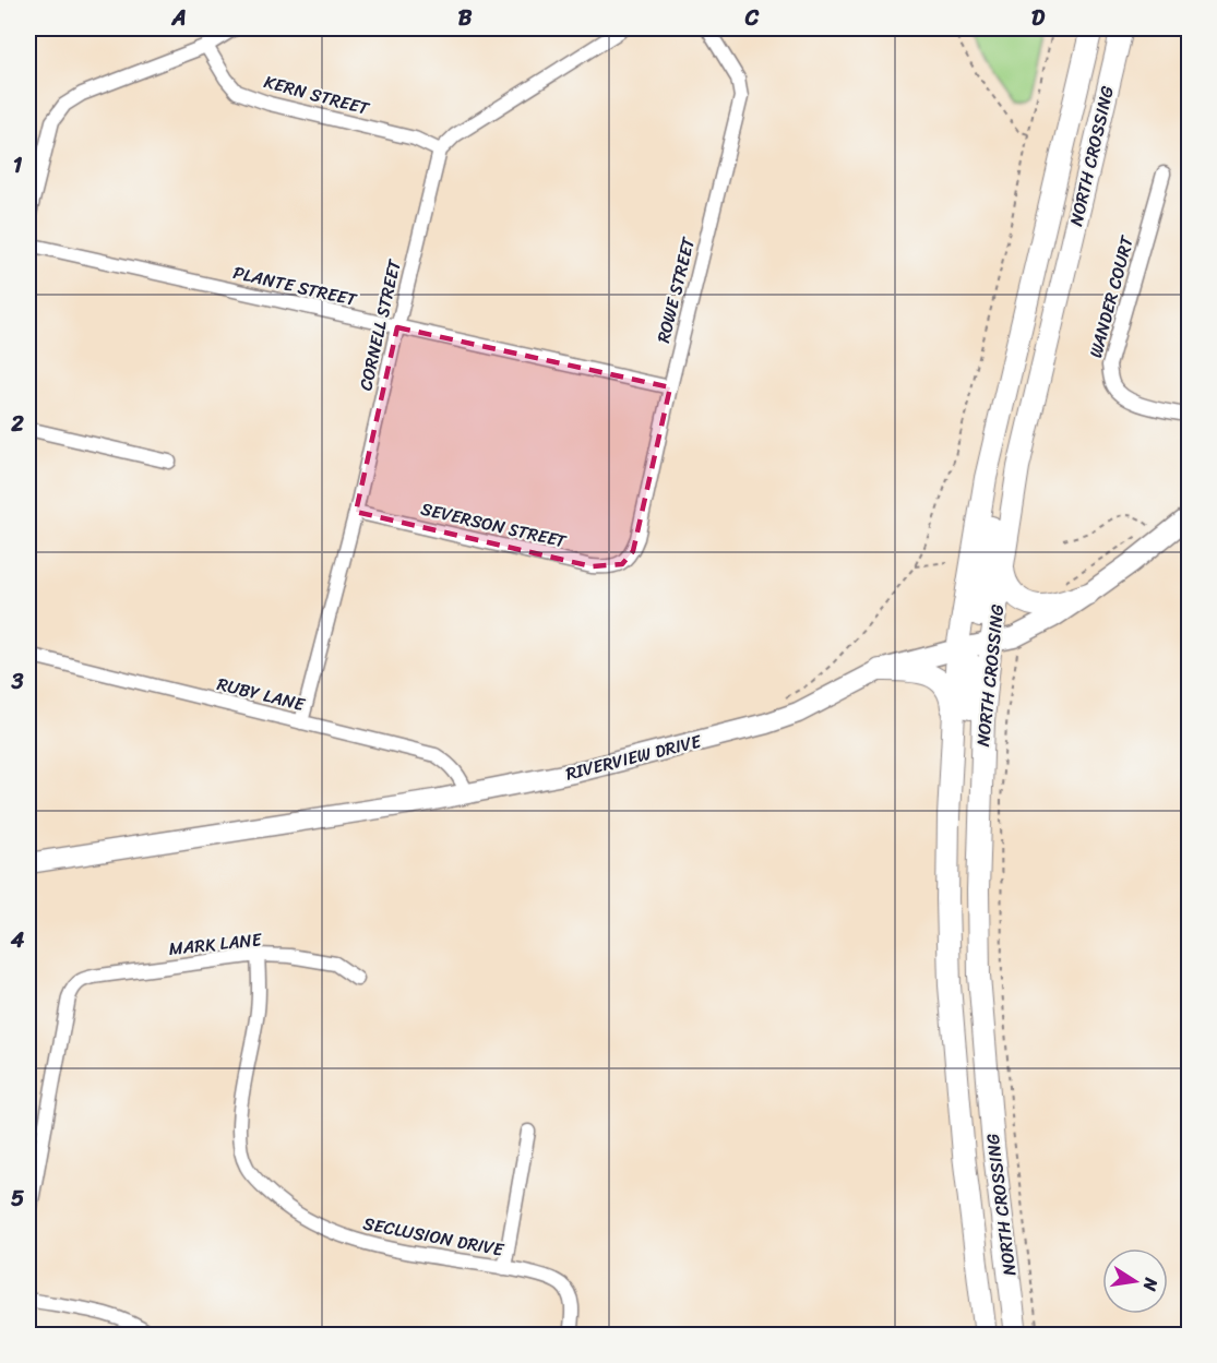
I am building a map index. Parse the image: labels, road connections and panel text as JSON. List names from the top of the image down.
{
  "streets": {
    "main road": ["NORTH CROSSING"],
    "street": [
      "KERN STREET",
      "PLANTE STREET",
      "ROWE STREET",
      "WANDER COURT",
      "CORNELL STREET",
      "SEVERSON STREET",
      "RUBY LANE",
      "RIVERVIEW DRIVE",
      "MARK LANE",
      "SECLUSION DRIVE"
    ]
  },
  "crossings": [
    ["KERN STREET", "CORNELL STREET"],
    ["NORTH CROSSING", "RIVERVIEW DRIVE"],
    ["PLANTE STREET", "ROWE STREET"],
    ["PLANTE STREET", "CORNELL STREET"],
    ["ROWE STREET", "SEVERSON STREET"],
    ["CORNELL STREET", "SEVERSON STREET"],
    ["CORNELL STREET", "RUBY LANE"],
    ["RUBY LANE", "RIVERVIEW DRIVE"],
    ["MARK LANE", "SECLUSION DRIVE"]
  ],
  "north": "right",
  "grid": {
    "columns": [
      "A",
      "B",
      "C",
      "D"
    ],
    "rows": [
      "1",
      "2",
      "3",
      "4",
      "5"
    ]
  }
}
